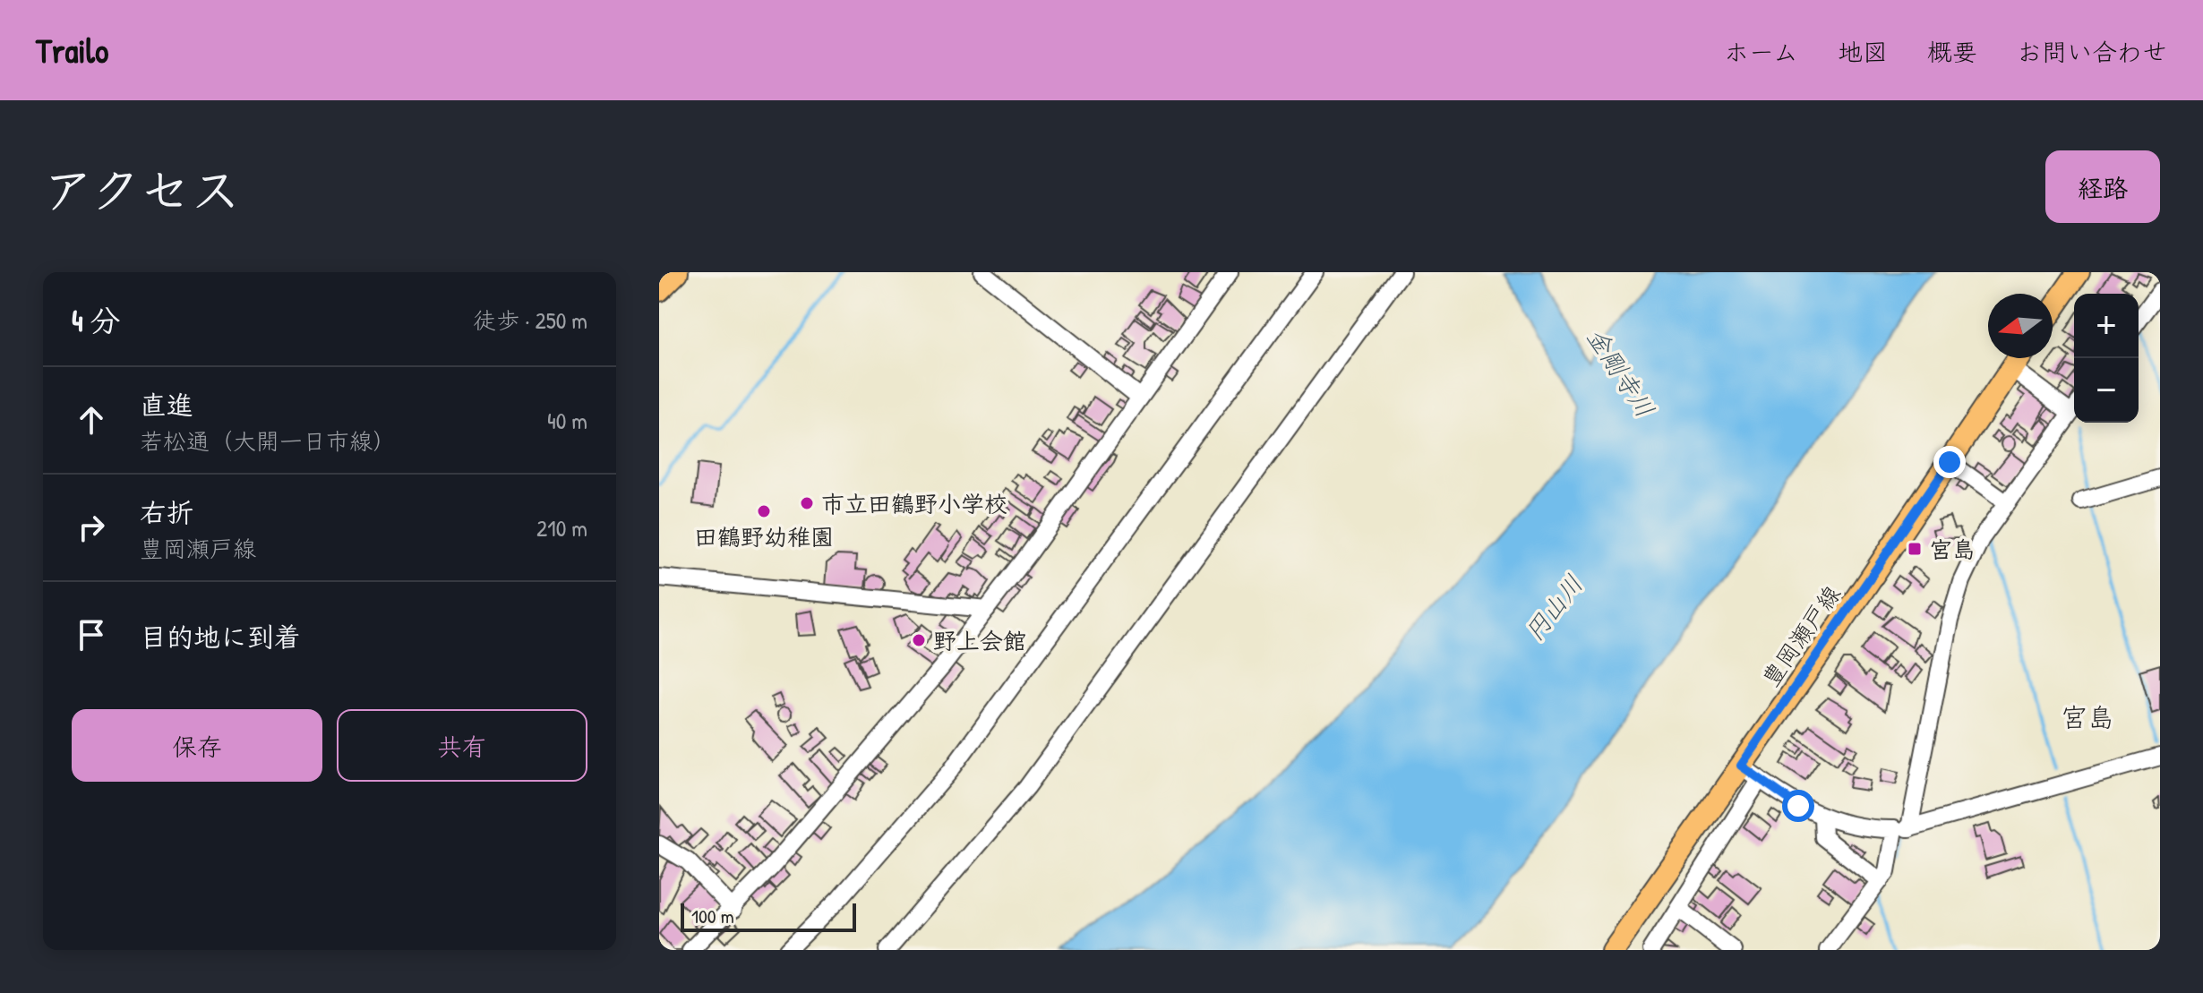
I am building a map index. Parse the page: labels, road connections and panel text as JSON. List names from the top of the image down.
{
  "streets": {
    "main road": ["豊岡瀬戸線"]
  },
  "districts": ["宮島"],
  "water": ["金剛寺川", "円山川"],
  "places": {
    "other": ["市立田鶴野小学校", "田鶴野幼稚園", "野上会館"],
    "transit": ["宮島"]
  },
  "scale_bar": "100 m",
  "north": "left",
  "page": {
    "header": "Trailo",
    "nav": [
      "ホーム",
      "地図",
      "概要",
      "お問い合わせ"
    ],
    "title": "アクセス",
    "buttons": [
      "経路",
      ["保存", "共有"]
    ],
    "heading": ["4 分", "徒歩 · 250 m"],
    "map_buttons": ["+", "−"],
    "list": [
      ["直進", "若松通（大開一日市線）", "40 m"],
      ["右折", "豊岡瀬戸線", "210 m"],
      "目的地に到着"
    ],
    "scale": "100 m"
  }
}
